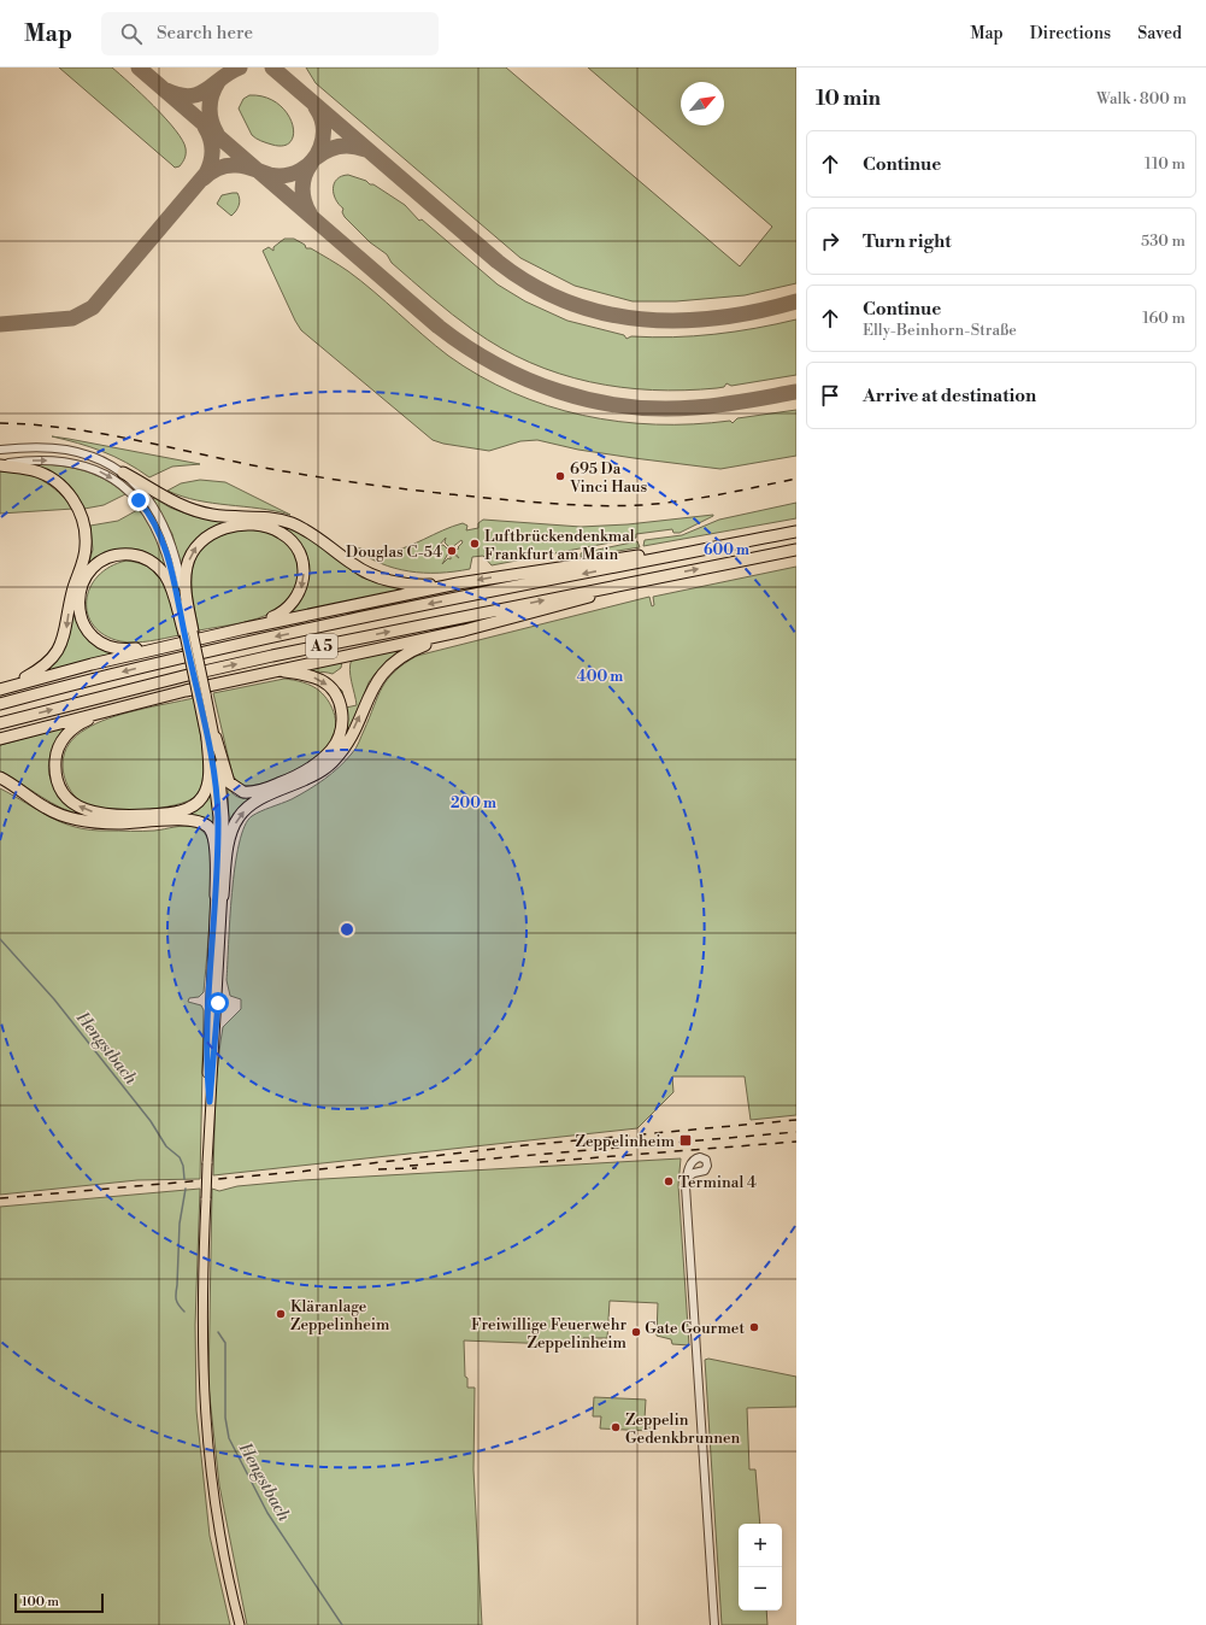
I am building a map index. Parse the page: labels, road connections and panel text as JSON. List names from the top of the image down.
{
  "streets": {
    "highway": ["A 5"]
  },
  "water": ["Hengstbach"],
  "places": {
    "other": [
      "695 Da Vinci Haus",
      "Luftbrückendenkmal Frankfurt am Main",
      "Douglas C-54",
      "Terminal 4",
      "Kläranlage Zeppelinheim",
      "Gate Gourmet",
      "Freiwillige Feuerwehr Zeppelinheim",
      "Zeppelin Gedenkbrunnen"
    ],
    "transit": ["Zeppelinheim"]
  },
  "scale_bar": "100 m",
  "north": "top right",
  "page": {
    "header": "Map",
    "search": "Search here",
    "nav": ["Map", "Directions", "Saved"],
    "heading": ["10 min", "Walk · 800 m"],
    "list": [
      ["Continue", "110 m"],
      ["Turn right", "530 m"],
      ["Continue", "Elly-Beinhorn-Straße", "160 m"],
      "Arrive at destination"
    ],
    "map_buttons": ["+", "−"],
    "scale": "100 m"
  },
  "rings": ["600 m", "400 m", "200 m"]
}
